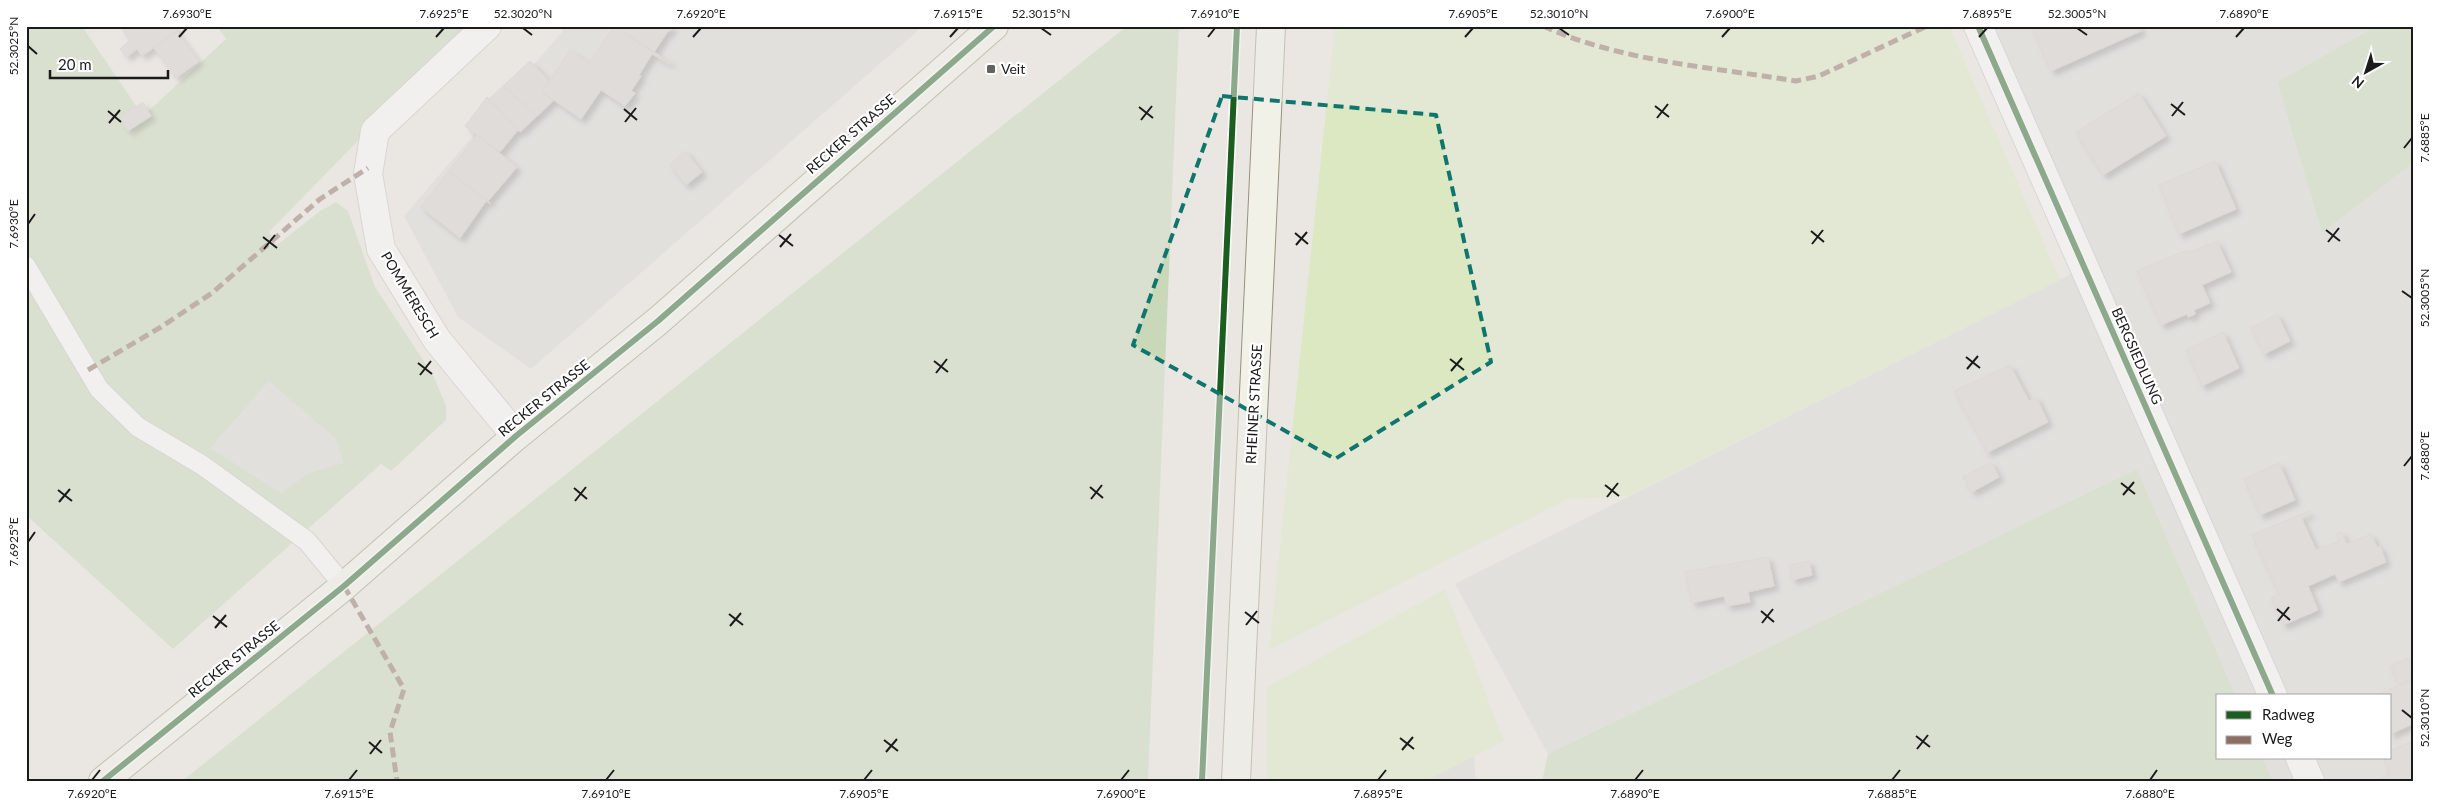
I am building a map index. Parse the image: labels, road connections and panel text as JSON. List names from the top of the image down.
{
  "streets": {
    "main road": ["RECKER STRASSE", "RHEINER STRASSE"],
    "street": ["POMMERESCH", "BERGSIEDLUNG"]
  },
  "crossings": [
    ["RECKER STRASSE", "POMMERESCH"]
  ],
  "places": {
    "transit": ["Veit"]
  },
  "legend": ["Radweg", "Weg"],
  "scale_bar": "20 m",
  "north": "bottom left",
  "coordinates": [
    "7.6930°E",
    "7.6925°E",
    "52.3020°N",
    "7.6920°E",
    "7.6915°E",
    "52.3015°N",
    "7.6910°E",
    "7.6905°E",
    "52.3010°N",
    "7.6900°E",
    "7.6895°E",
    "52.3005°N",
    "7.6890°E",
    "52.3025°N",
    "7.6885°E",
    "7.6880°E"
  ]
}
